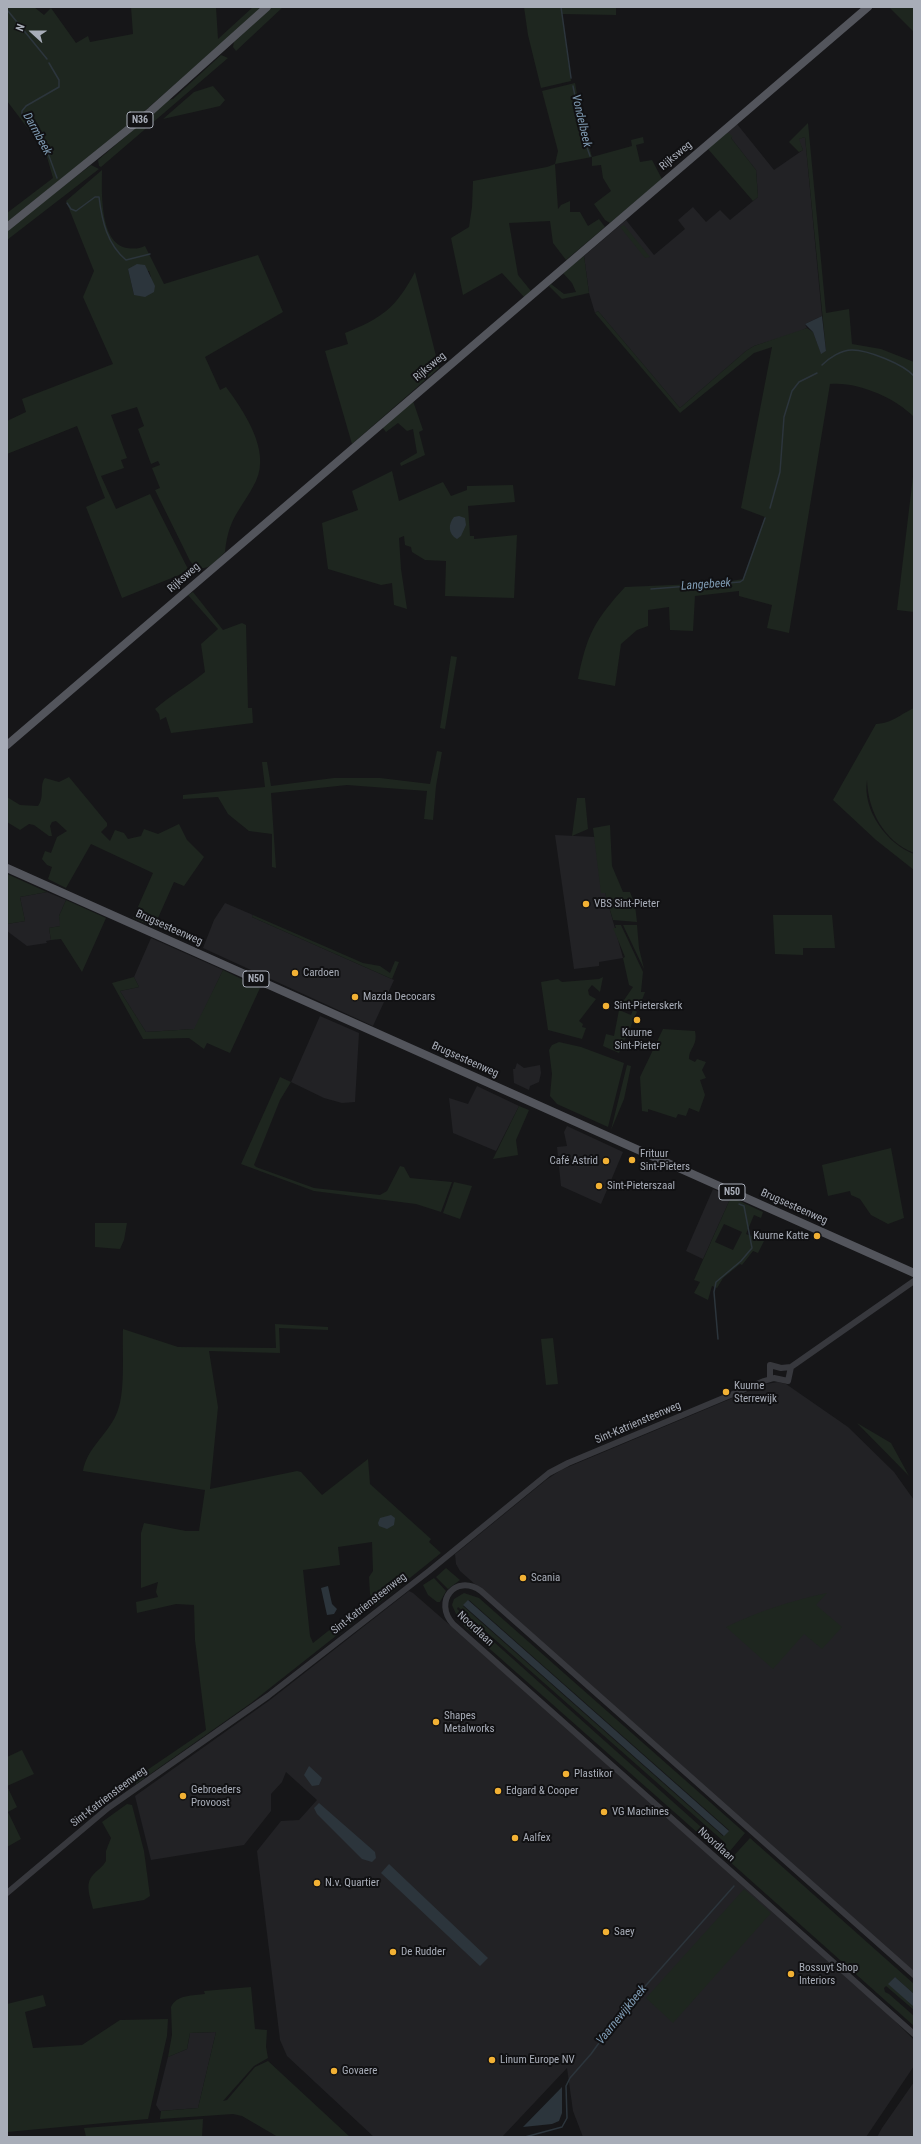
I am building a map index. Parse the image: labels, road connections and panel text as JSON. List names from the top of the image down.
{
  "streets": {
    "main road": [
      "N36",
      "Rijksweg",
      "Brugsesteenweg",
      "N50"
    ],
    "street": ["Sint-Katriensteenweg", "Noordlaan"]
  },
  "water": [
    "Vondelbeek",
    "Darmbeek",
    "Langebeek",
    "Vaarnewijkbeek"
  ],
  "places": [
    "VBS Sint-Pieter",
    "Cardoen",
    "Mazda Decocars",
    "Sint-Pieterskerk",
    "Kuurne Sint-Pieter",
    "Frituur Sint-Pieters",
    "Café Astrid",
    "Sint-Pieterszaal",
    "Kuurne Katte",
    "Kuurne Sterrewijk",
    "Scania",
    "Shapes Metalworks",
    "Plastikor",
    "Edgard & Cooper",
    "Gebroeders Provoost",
    "VG Machines",
    "Aalfex",
    "N.v. Quartier",
    "Saey",
    "De Rudder",
    "Bossuyt Shop Interiors",
    "Linum Europe NV",
    "Govaere"
  ],
  "north": "left"
}
